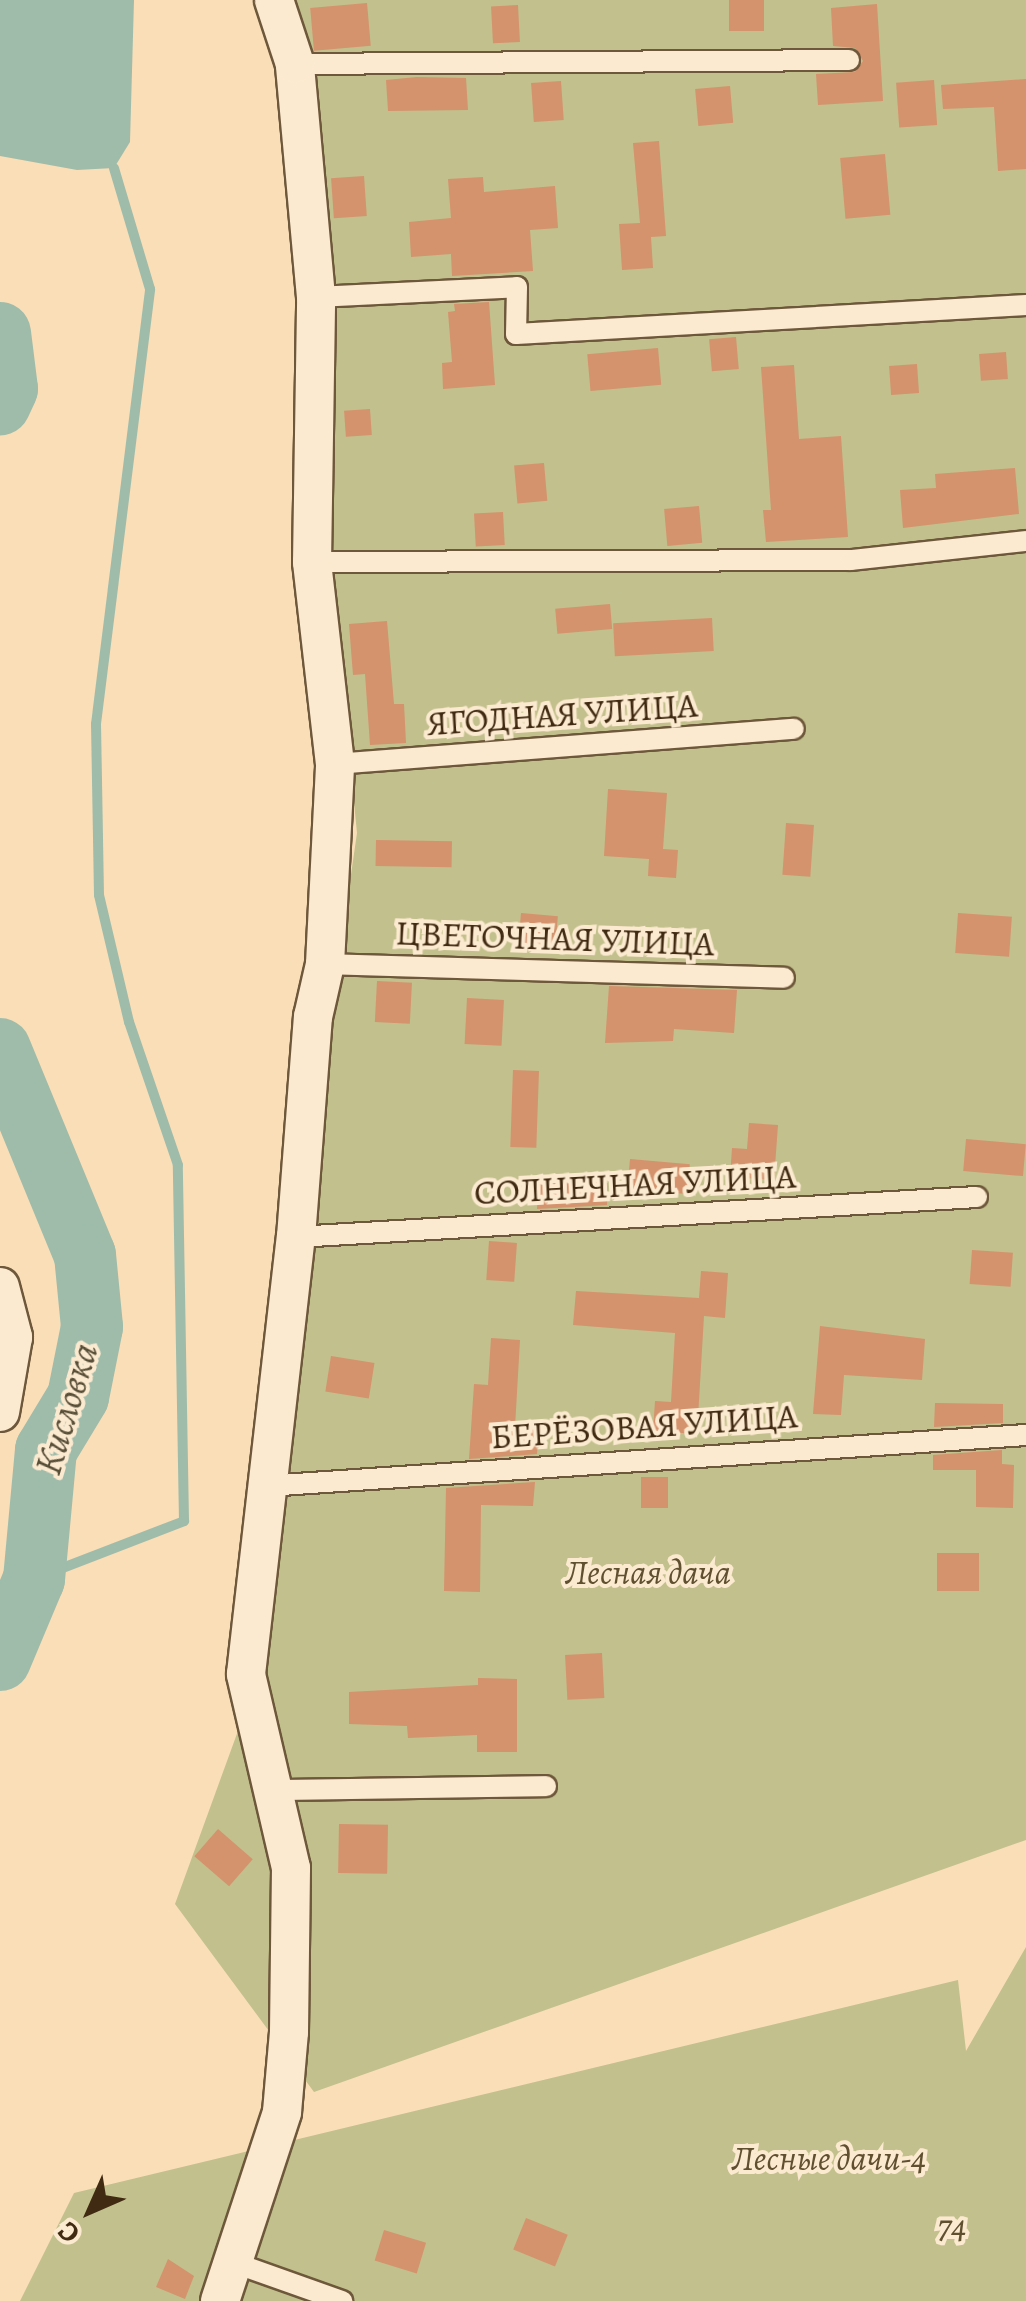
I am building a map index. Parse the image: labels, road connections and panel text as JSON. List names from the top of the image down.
{
  "streets": {
    "lane": [
      "ЯГОДНАЯ УЛИЦА",
      "ЦВЕТОЧНАЯ УЛИЦА",
      "СОЛНЕЧНАЯ УЛИЦА",
      "БЕРЁЗОВАЯ УЛИЦА"
    ]
  },
  "water": ["Кисловка"],
  "parks": ["Лесная дача", "Лесные дачи-4", "74"],
  "north": "bottom left"
}
